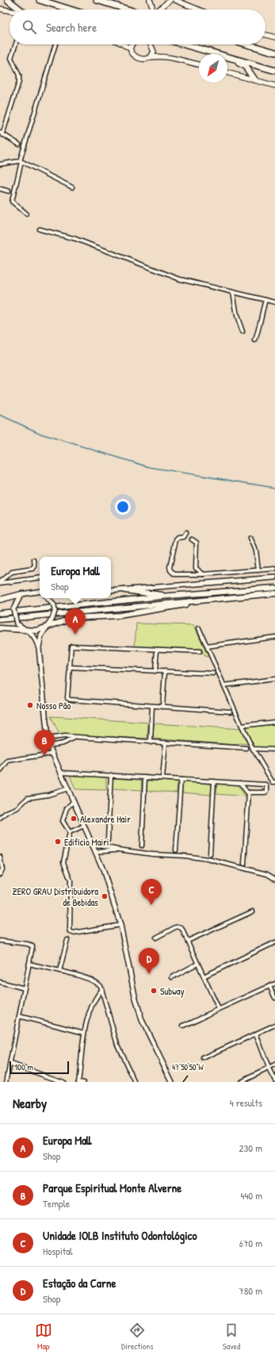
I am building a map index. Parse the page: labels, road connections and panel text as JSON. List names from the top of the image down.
{
  "places": [
    "Nosso Pão",
    "Alexandre Hair",
    "Edifício Mairi",
    "ZERO GRAU Distribuidora de Bebidas",
    "Subway"
  ],
  "scale_bar": "100 m",
  "north": "bottom left",
  "page": {
    "search": "Search here",
    "popup": ["Europa Mall", "Shop"],
    "pins": [
      "A",
      "B",
      "C",
      "D"
    ],
    "scale": "100 m",
    "heading": ["Nearby", "4 results"],
    "list": [
      {
        "mark": "A",
        "name": "Europa Mall",
        "note": "Shop",
        "value": "230 m"
      },
      {
        "mark": "B",
        "name": "Parque Espiritual Monte Alverne",
        "note": "Temple",
        "value": "440 m"
      },
      {
        "mark": "C",
        "name": "Unidade IOLB Instituto Odontológico",
        "note": "Hospital",
        "value": "670 m"
      },
      {
        "mark": "D",
        "name": "Estação da Carne",
        "note": "Shop",
        "value": "780 m"
      }
    ],
    "nav": ["Map", "Directions", "Saved"]
  },
  "coordinates": ["47°50'50\"W"]
}
